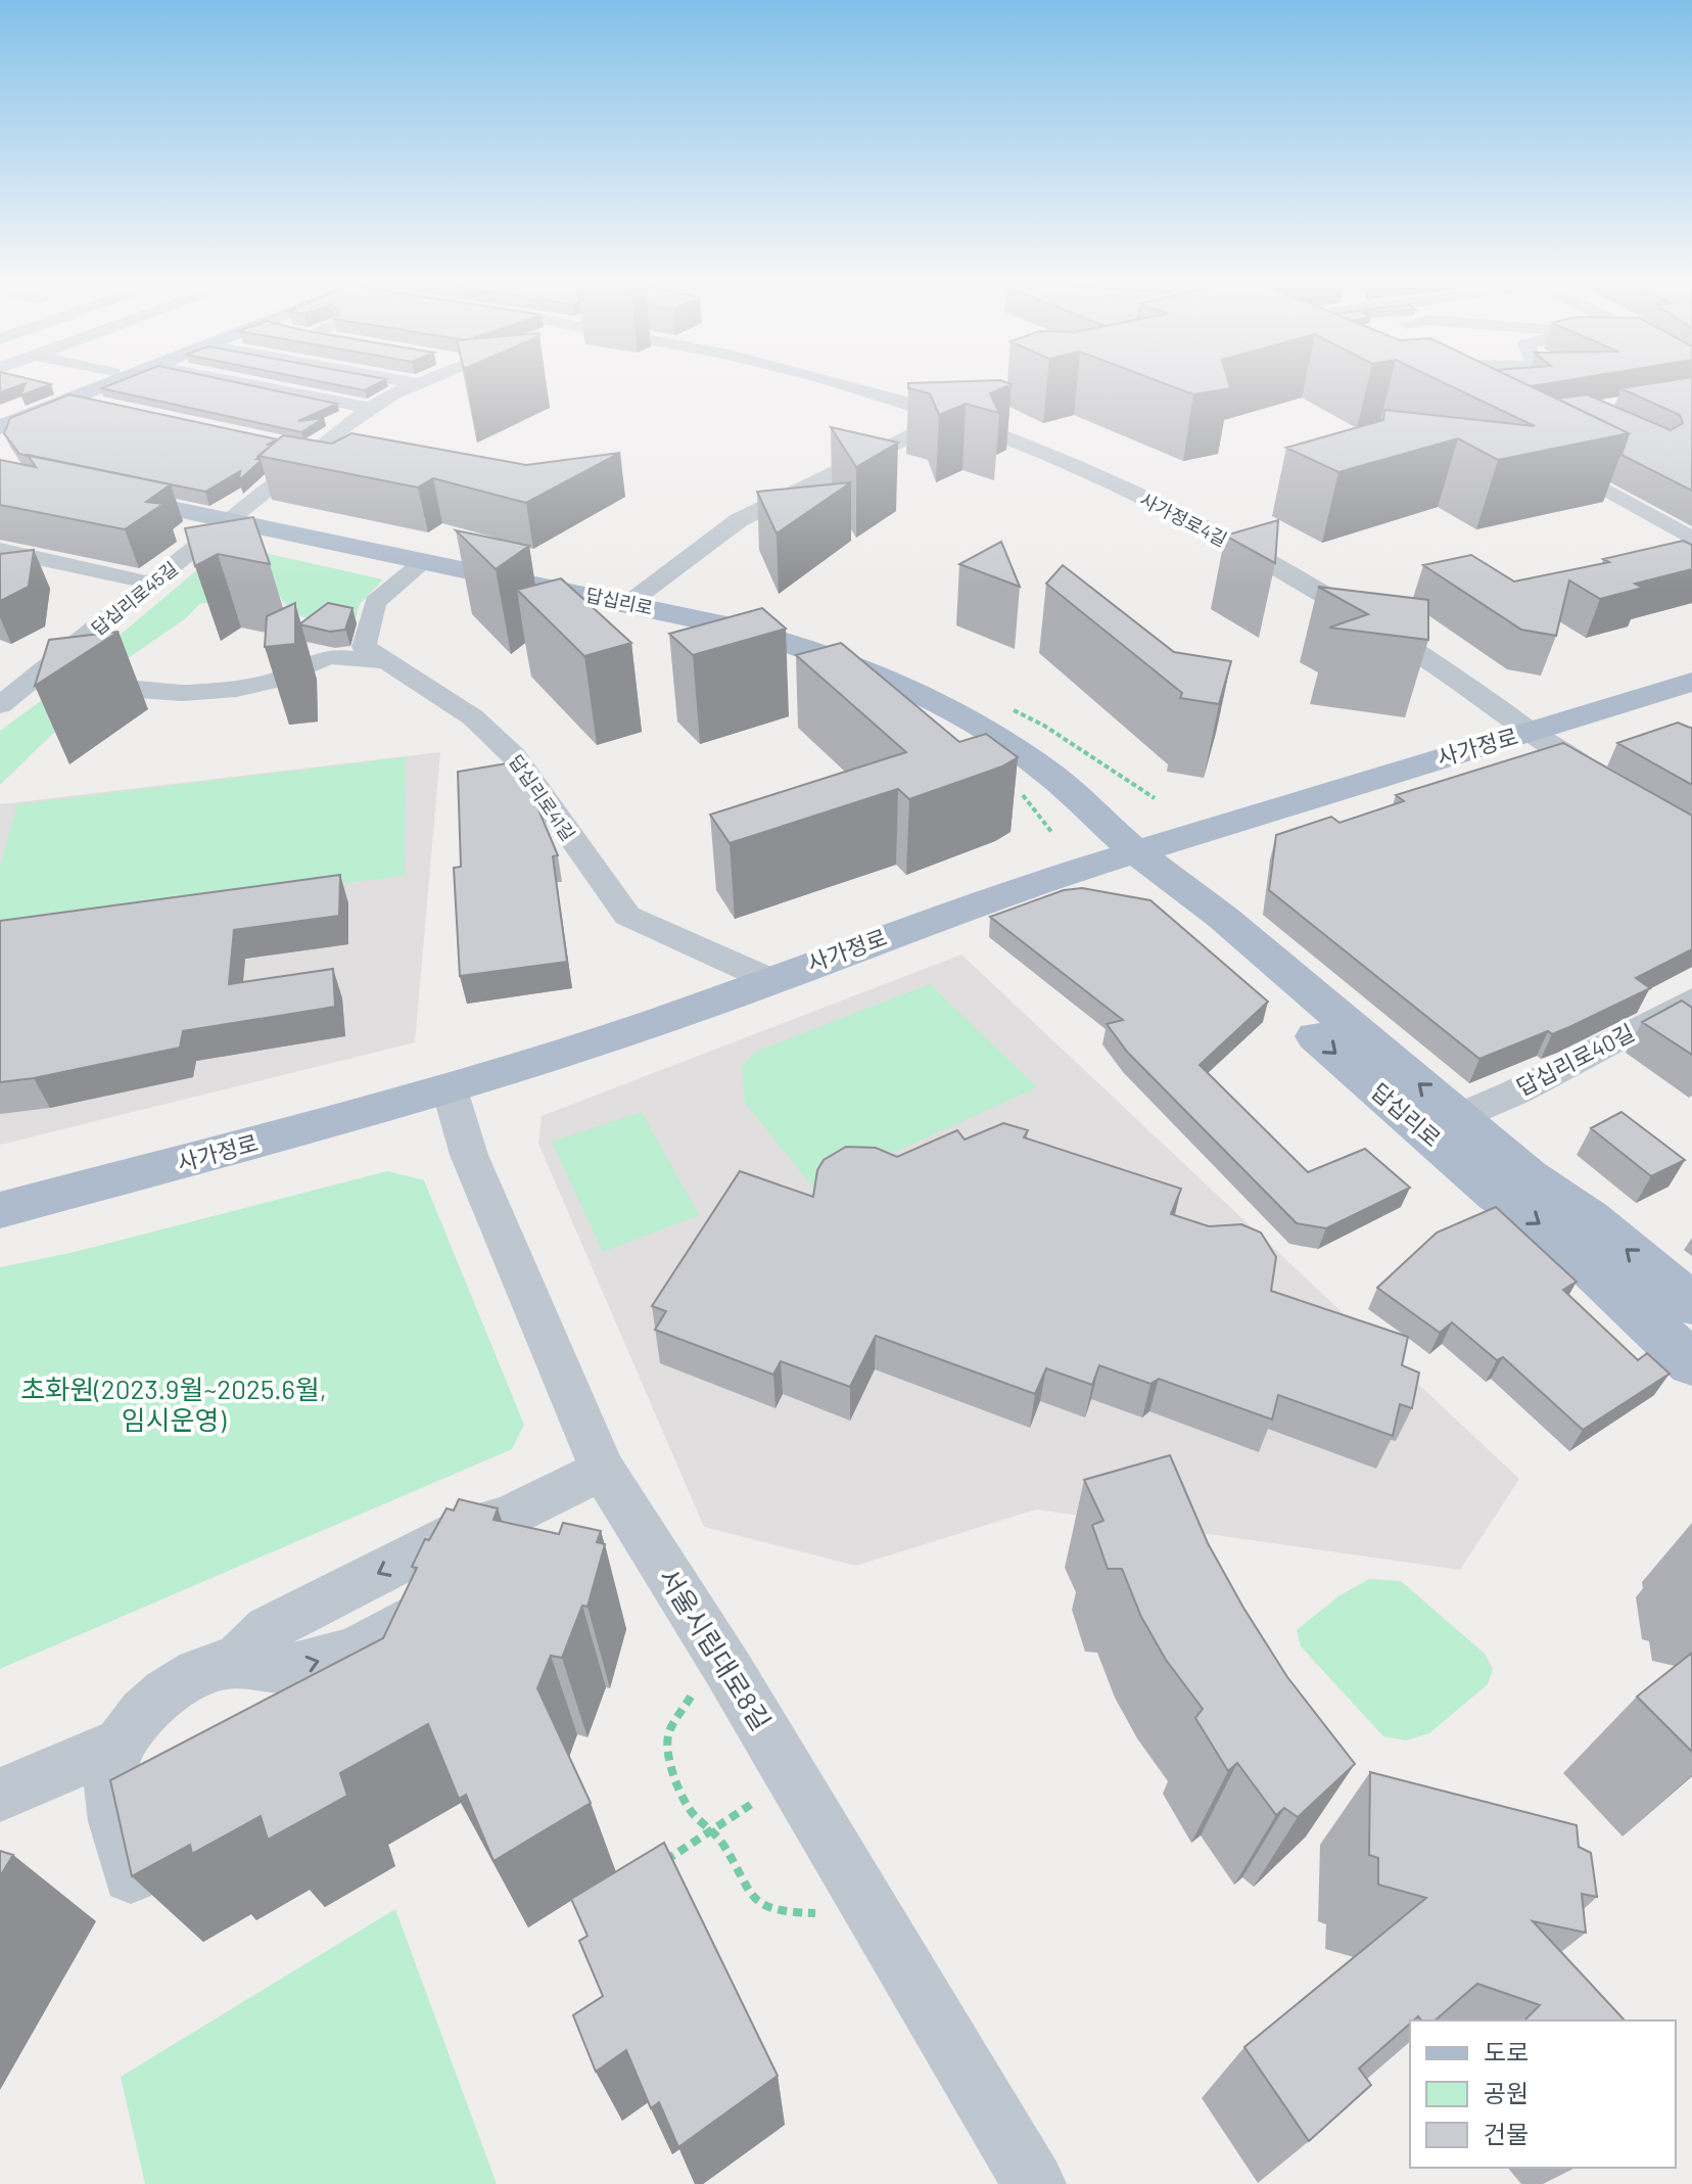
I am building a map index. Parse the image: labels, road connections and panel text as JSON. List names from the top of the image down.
{
  "streets": {
    "main road": ["답십리로", "사가정로"],
    "street": [
      "사가정로4길",
      "답십리로45길",
      "답십리로41길",
      "답십리로40길",
      "서울시립대로8길"
    ]
  },
  "crossings": [
    ["사가정로4길", "사가정로"],
    ["답십리로45길", "답십리로"],
    ["답십리로", "사가정로"],
    ["답십리로", "답십리로40길"],
    ["사가정로", "답십리로41길"],
    ["사가정로", "서울시립대로8길"]
  ],
  "parks": ["초화원(2023.9월~2025.6월, 임시운영)"],
  "legend": ["도로", "공원", "건물"]
}
